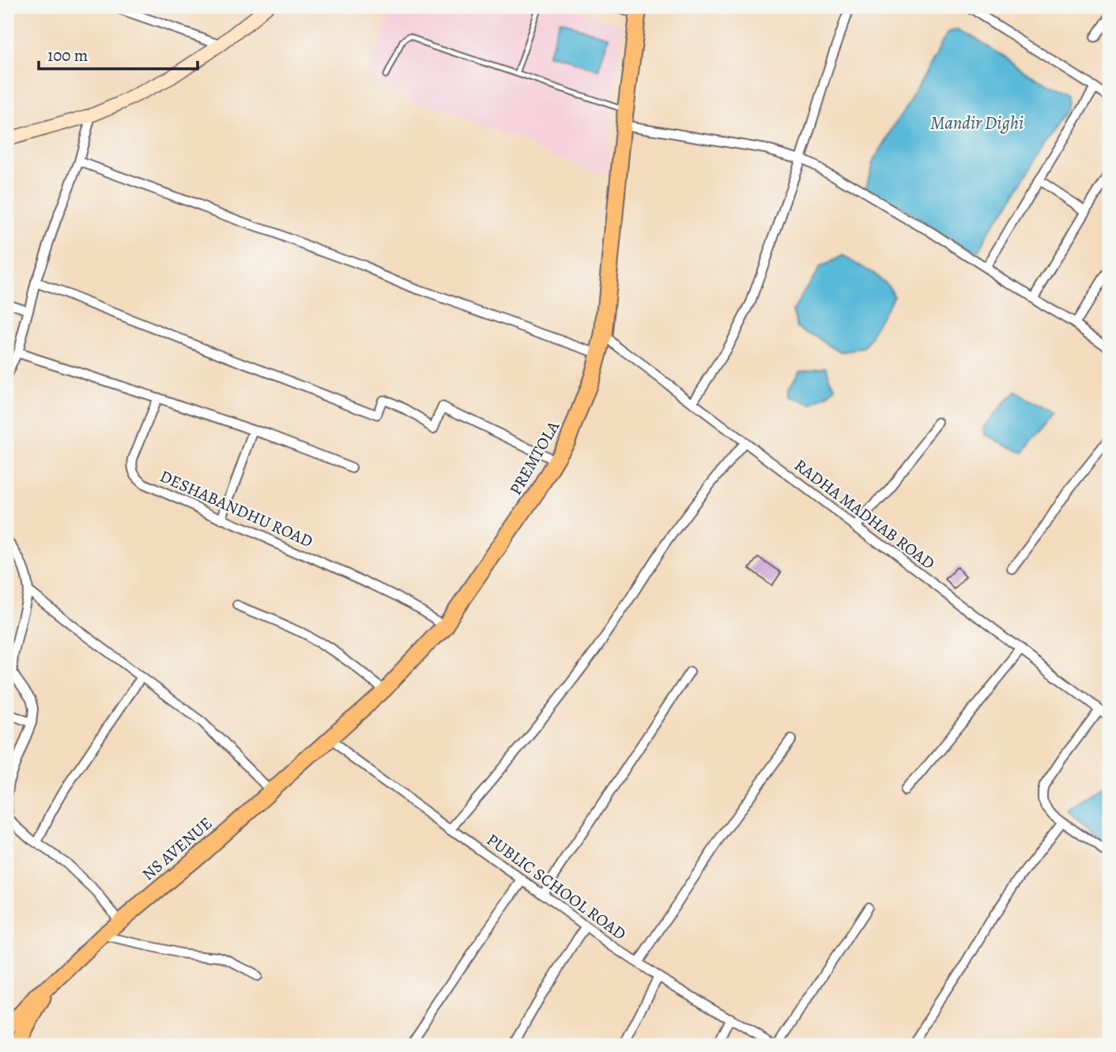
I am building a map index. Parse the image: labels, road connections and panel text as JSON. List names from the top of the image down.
{
  "streets": {
    "highway": ["PREMTOLA", "NS AVENUE"],
    "street": ["DESHABANDHU ROAD", "RADHA MADHAB ROAD", "PUBLIC SCHOOL ROAD"]
  },
  "crossings": [
    ["PREMTOLA", "DESHABANDHU ROAD"],
    ["PREMTOLA", "RADHA MADHAB ROAD"],
    ["PREMTOLA", "NS AVENUE"],
    ["PREMTOLA", "PUBLIC SCHOOL ROAD"],
    ["NS AVENUE", "PUBLIC SCHOOL ROAD"]
  ],
  "water": ["Mandir Dighi"],
  "scale_bar": "100 m"
}
